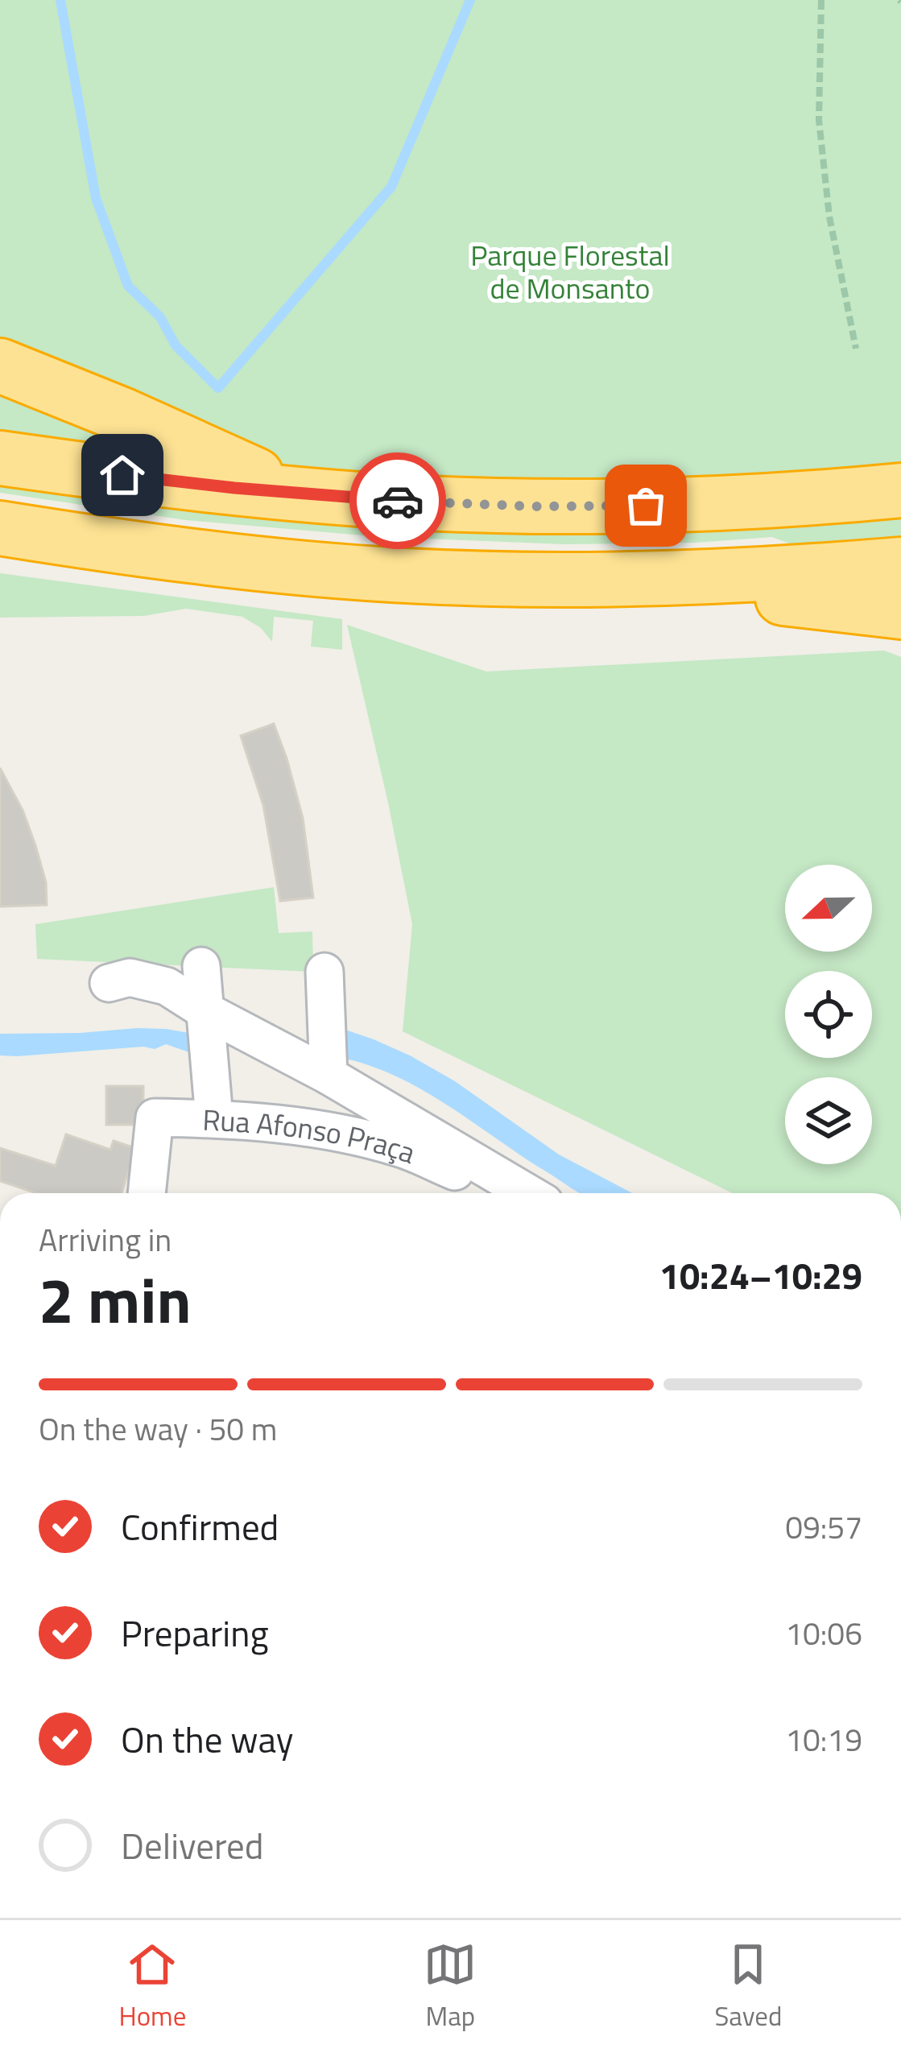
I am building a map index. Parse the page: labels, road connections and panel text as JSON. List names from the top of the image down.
{
  "streets": {
    "street": ["Rua Afonso Praça"]
  },
  "parks": ["Parque Florestal de Monsanto"],
  "north": "left",
  "page": {
    "heading": ["2 min", "Arriving in", "10:24–10:29"],
    "bar": "On the way · 50 m",
    "list": [
      ["Confirmed", "09:57"],
      ["Preparing", "10:06"],
      ["On the way", "10:19"],
      "Delivered"
    ],
    "tabs": ["Home", "Map", "Saved"]
  }
}
